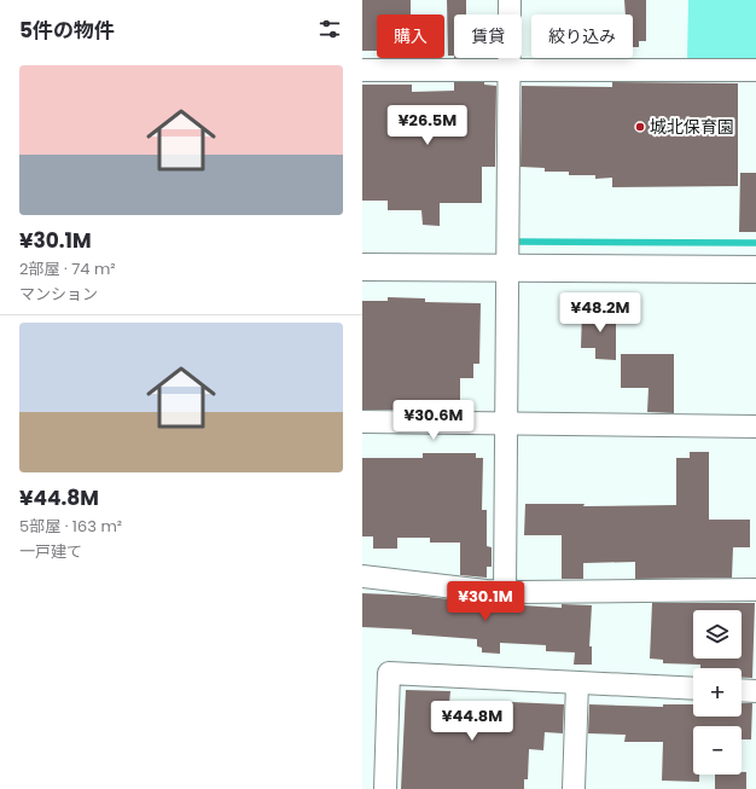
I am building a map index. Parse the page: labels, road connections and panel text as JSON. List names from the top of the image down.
{
  "places": ["城北保育園"],
  "page": {
    "heading": "5件の物件",
    "chip": ["購入", "賃貸", "絞り込み"],
    "list": [
      {
        "name": "¥30.1M",
        "note": "2部屋 · 74 m² · マンション"
      },
      {
        "name": "¥44.8M",
        "note": "5部屋 · 163 m² · 一戸建て"
      }
    ],
    "price": [
      "¥26.5M",
      "¥48.2M",
      "¥30.6M",
      "¥30.1M",
      "¥44.8M"
    ],
    "map_buttons": ["+", "−"]
  }
}
